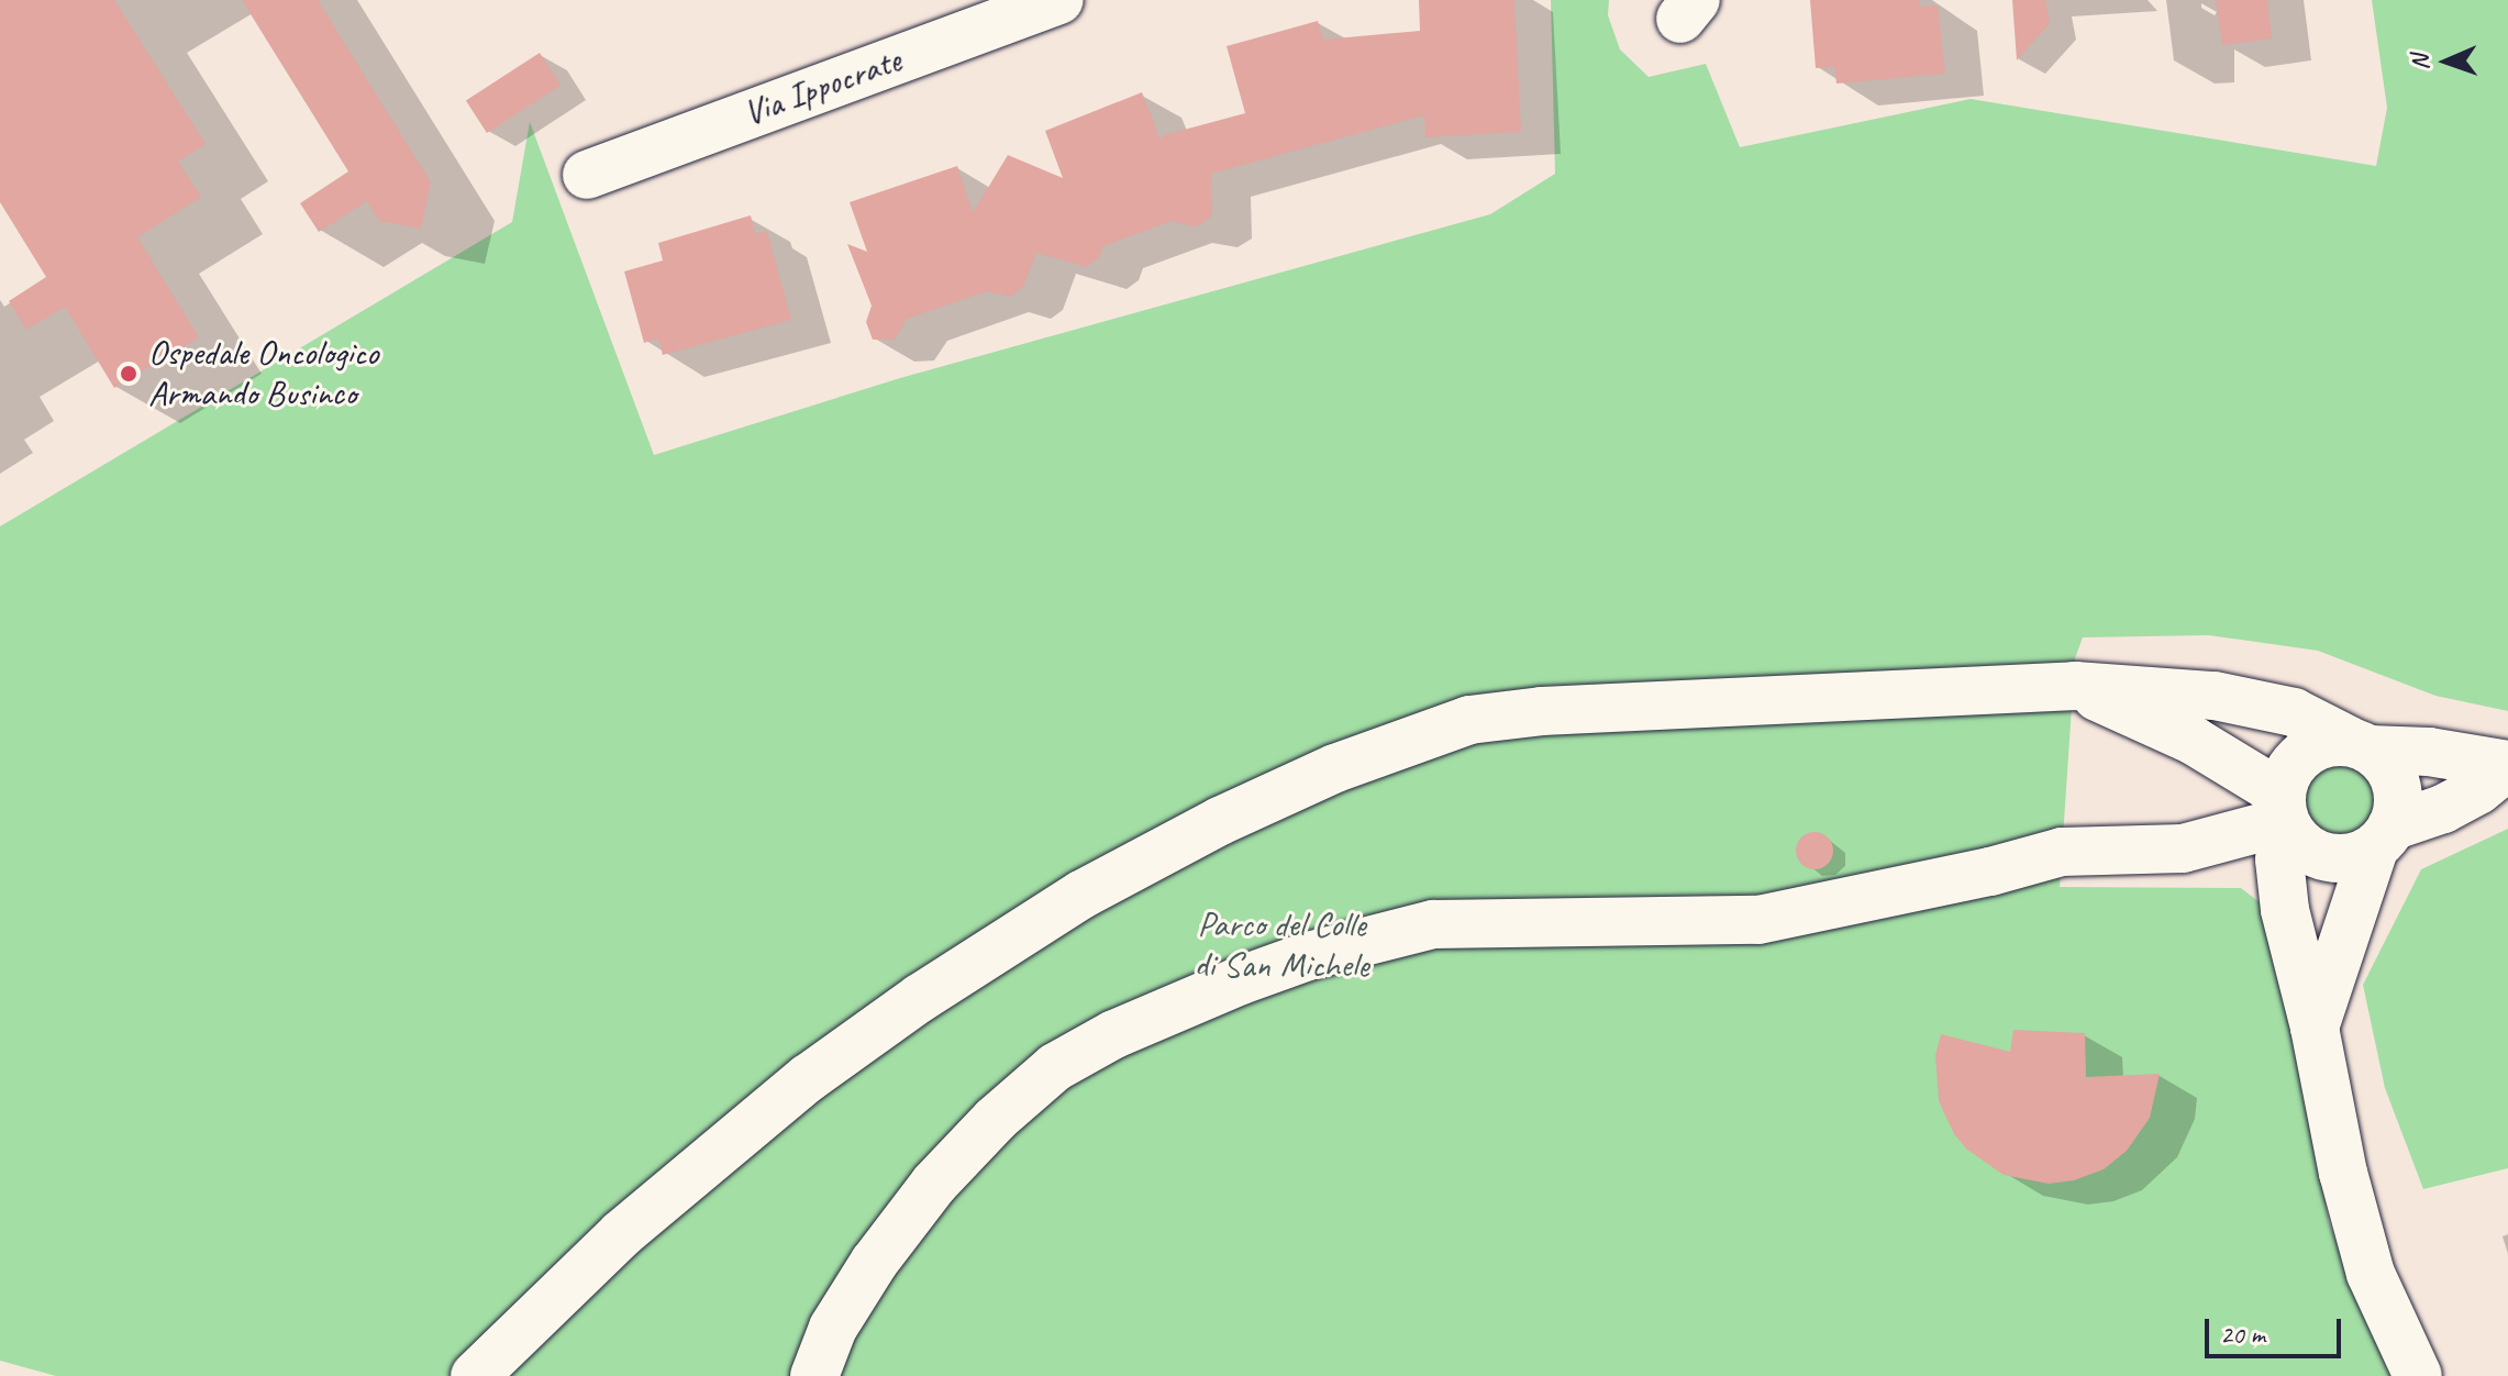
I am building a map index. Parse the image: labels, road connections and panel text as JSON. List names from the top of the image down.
{
  "streets": {
    "street": ["Via Ippocrate"]
  },
  "parks": ["Parco del Colle di San Michele"],
  "places": ["Ospedale Oncologico Armando Businco"],
  "scale_bar": "20 m",
  "north": "left"
}
